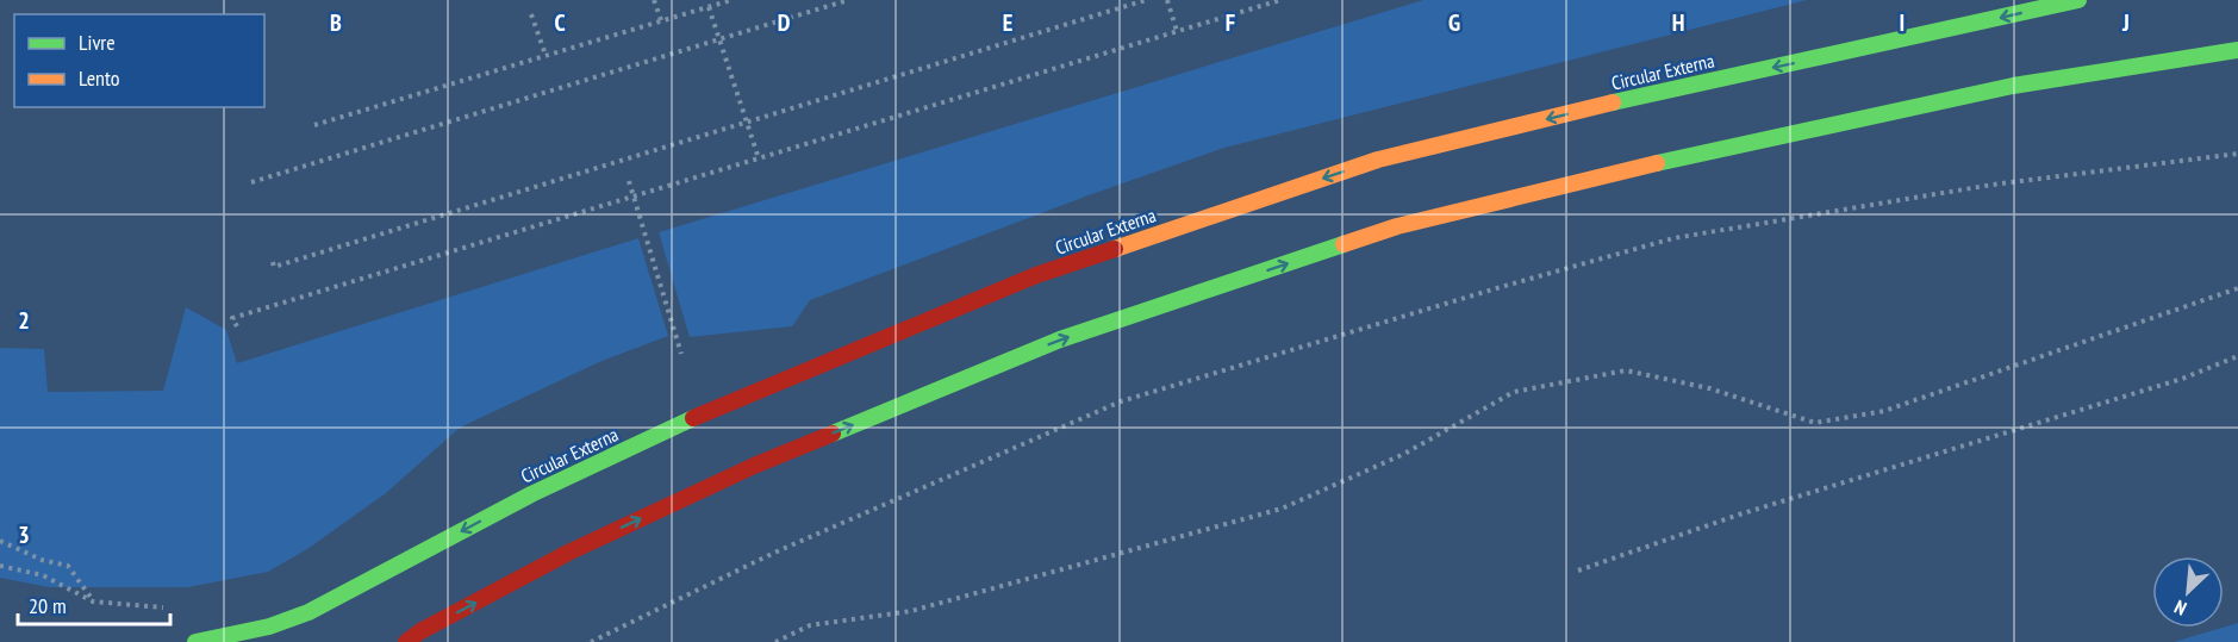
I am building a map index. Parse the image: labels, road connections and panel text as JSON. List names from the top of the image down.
{
  "streets": {
    "main road": ["Circular Externa"]
  },
  "legend": ["Livre", "Lento"],
  "scale_bar": "20 m",
  "north": "bottom left",
  "grid": {
    "columns": [
      "B",
      "C",
      "D",
      "E",
      "F",
      "G",
      "H",
      "I",
      "J"
    ],
    "rows": ["2", "3"]
  }
}
